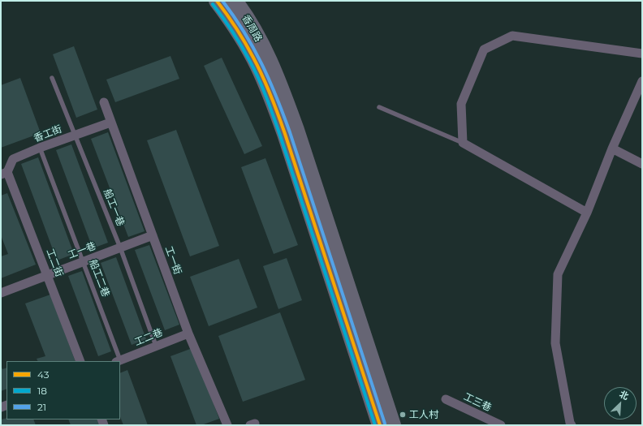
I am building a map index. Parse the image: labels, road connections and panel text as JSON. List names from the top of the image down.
{
  "streets": {
    "highway": ["香周路"],
    "street": [
      "香工街",
      "工一巷",
      "工一街",
      "工二街",
      "工二巷",
      "工三巷"
    ],
    "lane": ["船工一巷", "船工二巷"]
  },
  "crossings": [
    ["香工街", "船工一巷"],
    ["香工街", "工一街"],
    ["香工街", "工二街"],
    ["香工街", "船工二巷"],
    ["船工一巷", "工一巷"],
    ["船工一巷", "工二巷"],
    ["工一巷", "工一街"],
    ["工一巷", "工二街"],
    ["工一巷", "船工二巷"],
    ["工一街", "工二巷"],
    ["船工二巷", "工二巷"]
  ],
  "places": ["工人村"],
  "lines": ["transit line 43", "transit line 21", "transit line 18"],
  "legend": ["43", "18", "21"],
  "north": "top right"
}
